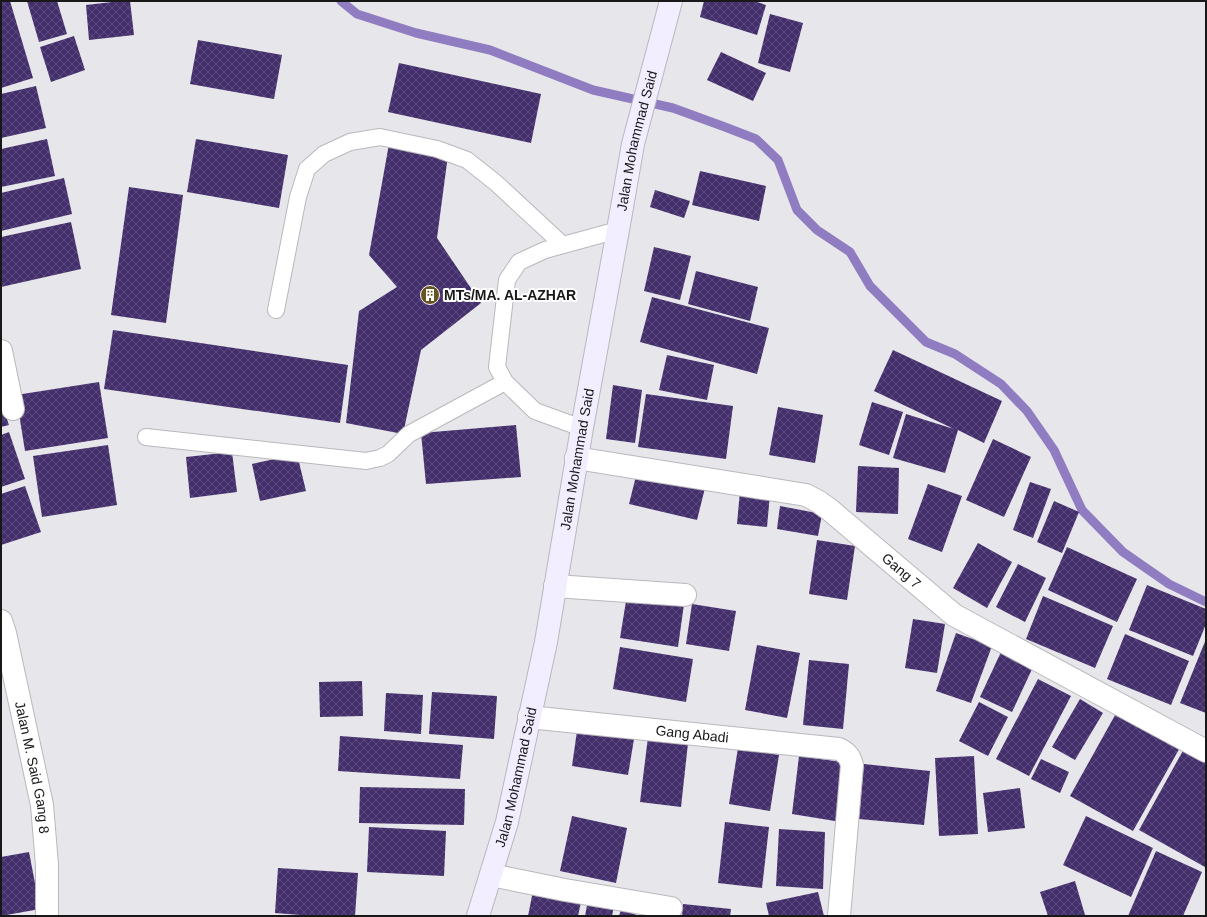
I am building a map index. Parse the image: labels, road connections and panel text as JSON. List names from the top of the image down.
{
  "streets": {
    "street": [
      "Jalan Mohammad Said",
      "Gang 7",
      "Gang Abadi",
      "Jalan M. Said Gang 8"
    ]
  },
  "crossings": [
    ["Jalan Mohammad Said", "Gang 7"],
    ["Jalan Mohammad Said", "Gang Abadi"]
  ],
  "places": {
    "building": ["MTs/MA. AL-AZHAR"]
  }
}
